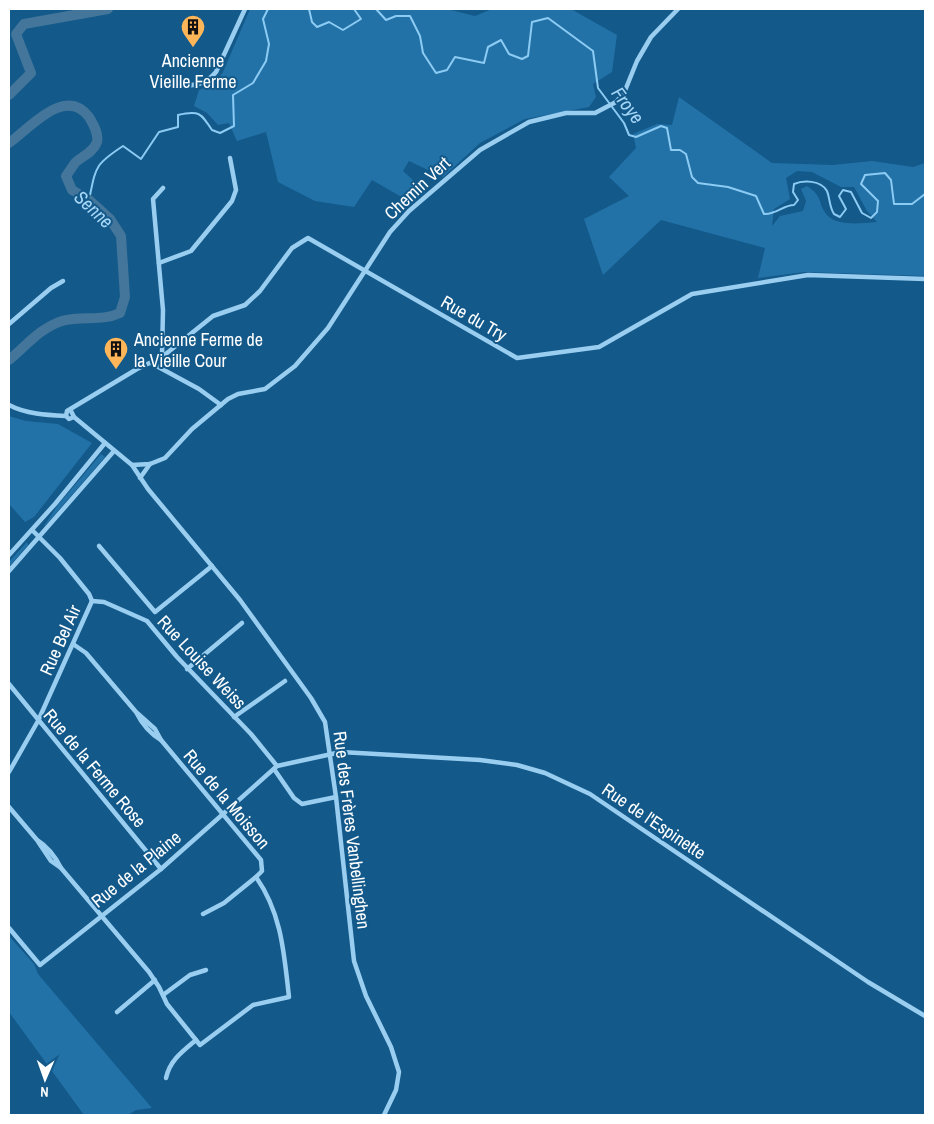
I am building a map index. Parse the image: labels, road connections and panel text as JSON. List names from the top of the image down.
{
  "streets": {
    "street": [
      "Chemin Vert",
      "Rue du Try",
      "Rue Bel Air",
      "Rue Louise Weiss",
      "Rue de la Ferme Rose",
      "Rue de la Moisson",
      "Rue de l'Espinette",
      "Rue des Frères Vanbellinghen",
      "Rue de la Plaine"
    ]
  },
  "crossings": [
    ["Chemin Vert", "Rue du Try"],
    ["Chemin Vert", "Rue des Frères Vanbellinghen"],
    ["Rue du Try", "Rue des Frères Vanbellinghen"],
    ["Rue Bel Air", "Rue Louise Weiss"],
    ["Rue Bel Air", "Rue de la Ferme Rose"],
    ["Rue Bel Air", "Rue de la Moisson"],
    ["Rue Louise Weiss", "Rue de l'Espinette"],
    ["Rue Louise Weiss", "Rue des Frères Vanbellinghen"],
    ["Rue Louise Weiss", "Rue de la Plaine"],
    ["Rue de la Ferme Rose", "Rue de la Plaine"],
    ["Rue de la Moisson", "Rue de la Plaine"],
    ["Rue de l'Espinette", "Rue des Frères Vanbellinghen"],
    ["Rue de l'Espinette", "Rue de la Plaine"]
  ],
  "water": ["Froye", "Senne"],
  "places": {
    "building": ["Ancienne Vieille Ferme", "Ancienne Ferme de la Vieille Cour"]
  },
  "north": "bottom"
}
